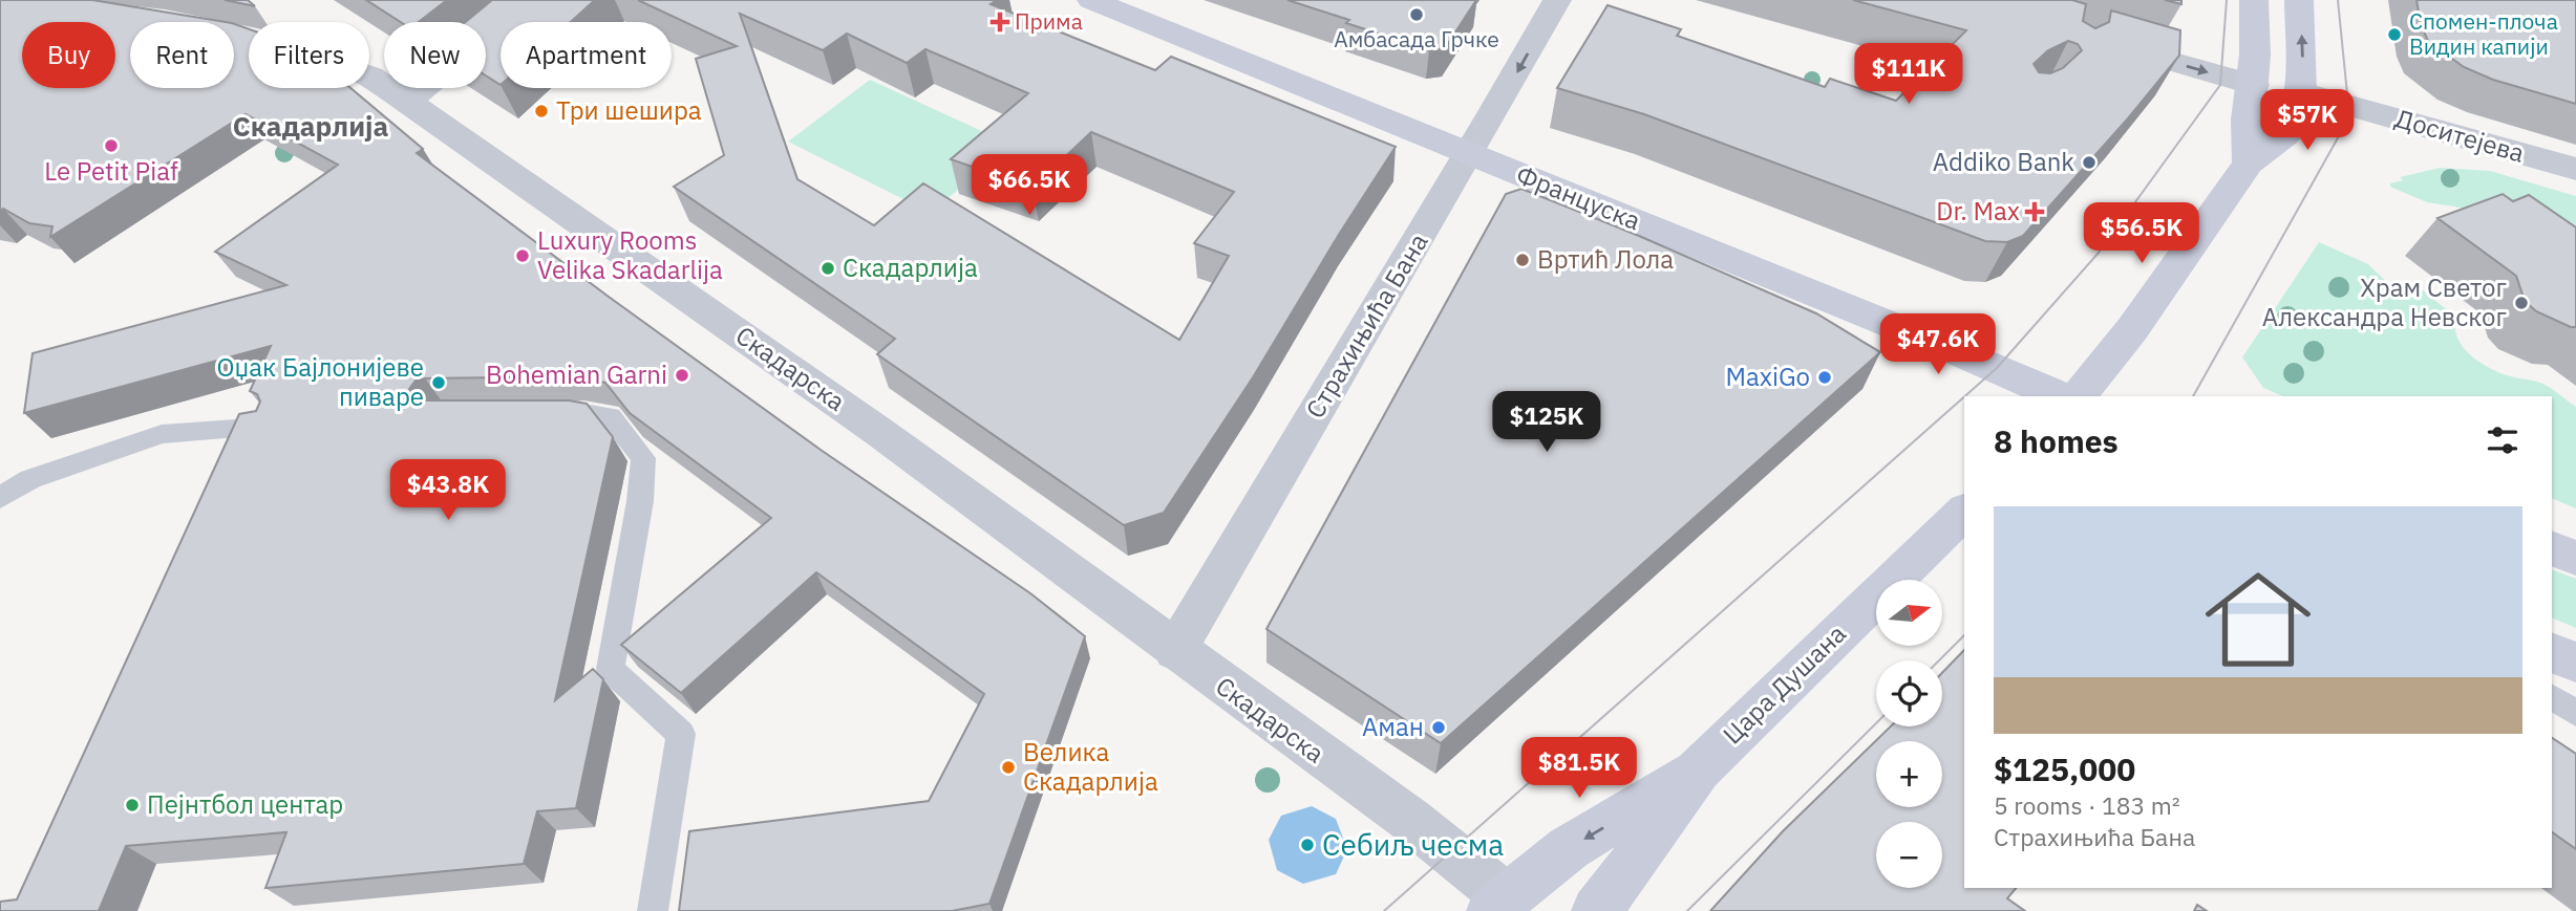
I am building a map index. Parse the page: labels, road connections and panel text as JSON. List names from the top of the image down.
{
  "streets": {
    "main road": ["Француска", "Цара Душана"],
    "street": ["Доситејева", "Страхињића Бана", "Скадарска"]
  },
  "crossings": [
    ["Француска", "Страхињића Бана"],
    ["Страхињића Бана", "Скадарска"],
    ["Скадарска", "Цара Душана"]
  ],
  "districts": ["Скадарлија"],
  "places": {
    "other": [
      "Амбасада Грчке",
      "Спомен-плоча Видин капији",
      "Три шешира",
      "Le Petit Piaf",
      "Addiko Bank",
      "Luxury Rooms Velika Skadarlija",
      "Вртић Лола",
      "Скадарлија",
      "Храм Светог Александра Невског",
      "Bohemian Garni",
      "MaxiGo",
      "Оџак Бајлонијеве пиваре",
      "Аман",
      "Велика Скадарлија",
      "Пејнтбол центар",
      "Себиљ чесма"
    ],
    "health": ["Прима", "Dr. Max"]
  },
  "north": "right",
  "page": {
    "chip": [
      "Buy",
      "Rent",
      "Filters",
      "New",
      "Apartment"
    ],
    "price": [
      "$111K",
      "$57K",
      "$66.5K",
      "$56.5K",
      "$47.6K",
      "$125K",
      "$43.8K",
      "$81.5K"
    ],
    "heading": "8 homes",
    "list": [
      {
        "name": "$125,000",
        "note": "5 rooms · 183 m² · Страхињића Бана"
      }
    ],
    "map_buttons": ["+", "−"]
  }
}
